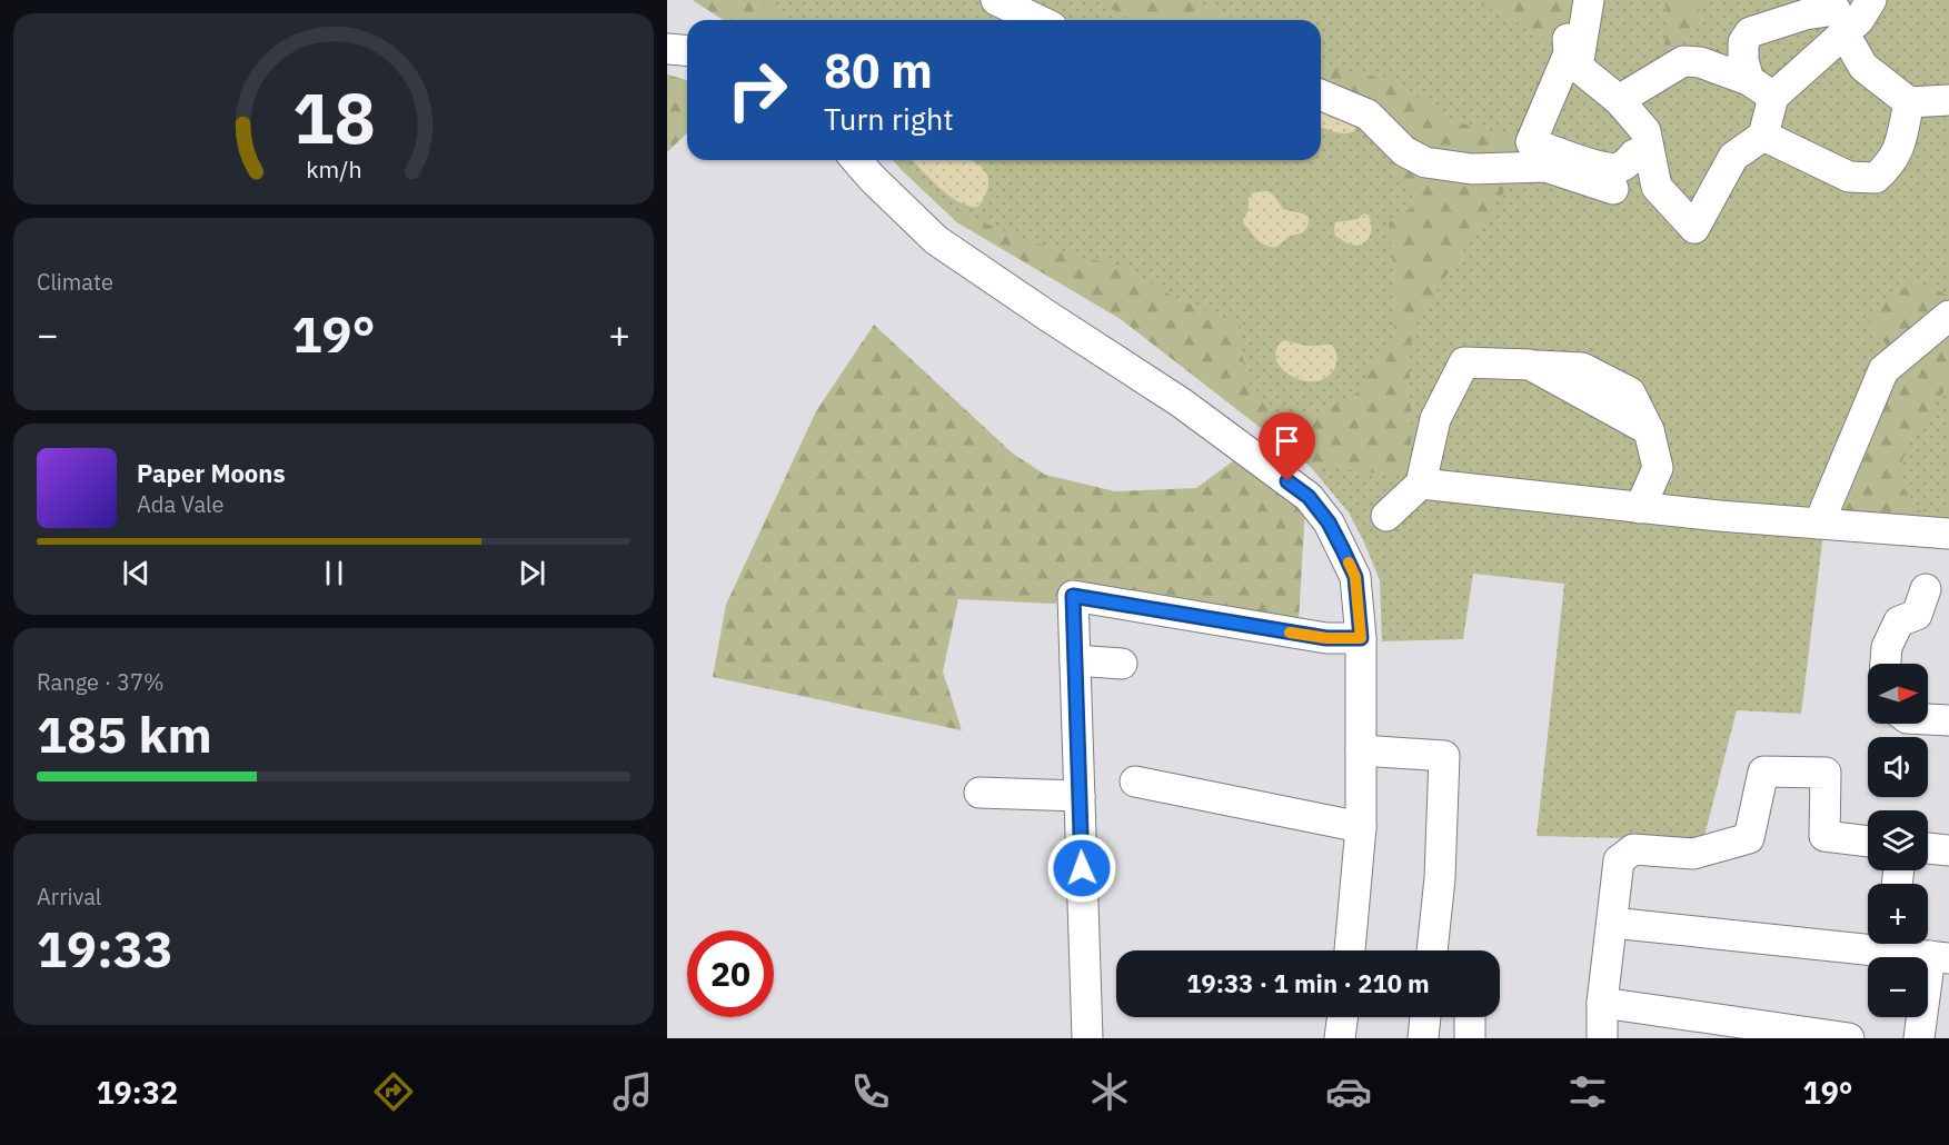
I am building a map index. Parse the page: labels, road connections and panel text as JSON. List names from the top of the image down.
{
  "north": "right",
  "page": {
    "turn": ["80 m", "Turn right"],
    "tile": [
      "Climate",
      ["Range · 37%", "185 km"],
      ["Arrival", "19:33"]
    ],
    "heat": ["−", "19°", "+"],
    "song": ["Paper Moons", "Ada Vale"],
    "map_buttons": ["+", "−"],
    "limit": "20",
    "trip": "19:33 · 1 min · 210 m",
    "tabs": ["19:32", "19°"],
    "gauge": ["18", "km/h"]
  }
}
